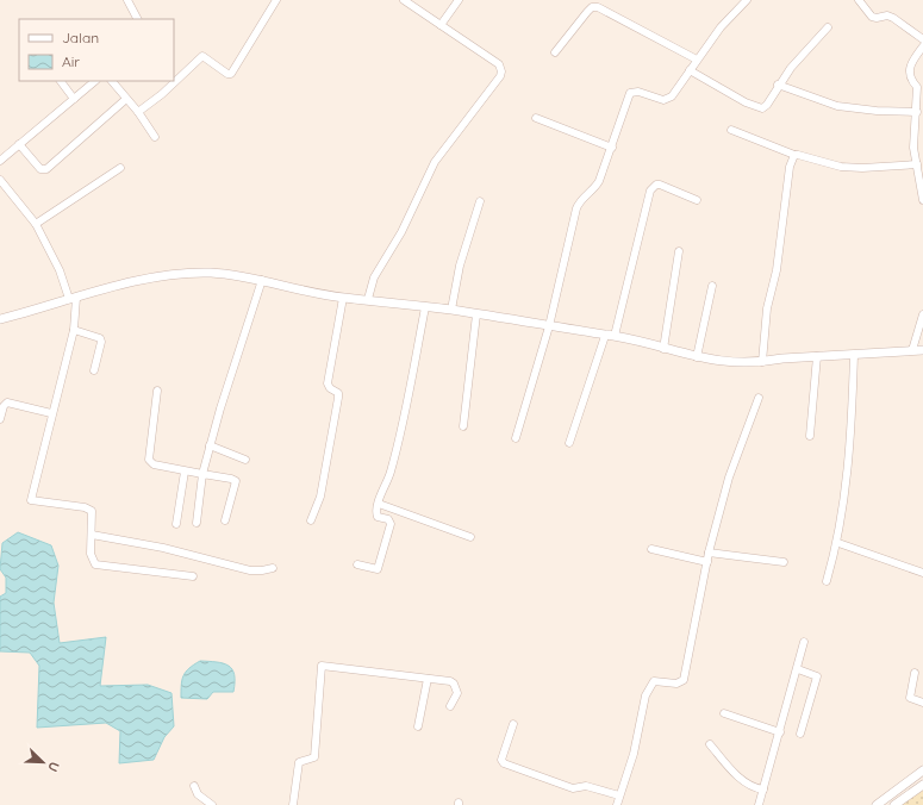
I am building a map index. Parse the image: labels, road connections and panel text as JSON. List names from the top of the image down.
{
  "legend": ["Jalan", "Air"],
  "north": "bottom right"
}
